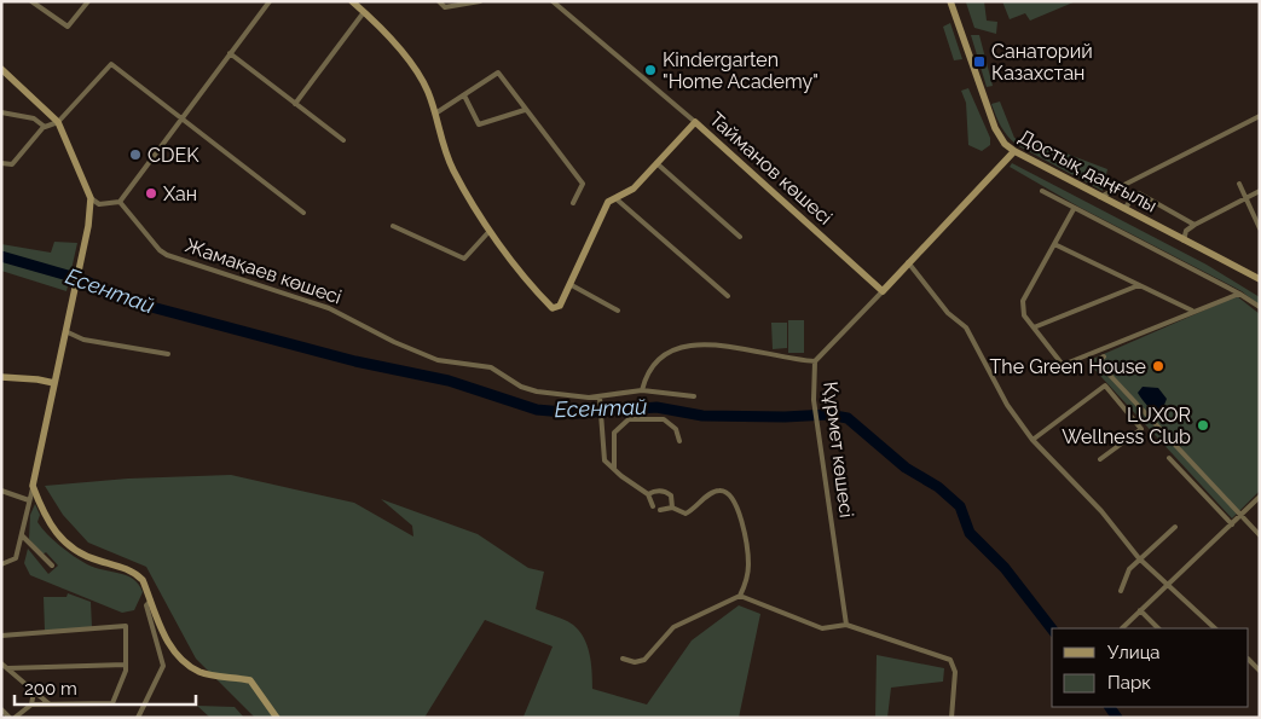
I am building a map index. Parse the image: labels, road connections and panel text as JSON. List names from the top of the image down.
{
  "streets": {
    "street": [
      "Тайманов көшесі",
      "Достық даңғылы",
      "Жамақаев көшесі",
      "Құрмет көшесі"
    ]
  },
  "crossings": [
    ["Тайманов көшесі", "Құрмет көшесі"],
    ["Достық даңғылы", "Құрмет көшесі"]
  ],
  "water": ["Есентай"],
  "places": {
    "transit": ["Санаторий Казахстан"],
    "other": [
      "Kindergarten \"Home Academy\"",
      "CDEK",
      "Хан",
      "The Green House",
      "LUXOR Wellness Club"
    ]
  },
  "legend": ["Улица", "Парк"],
  "scale_bar": "200 m"
}
